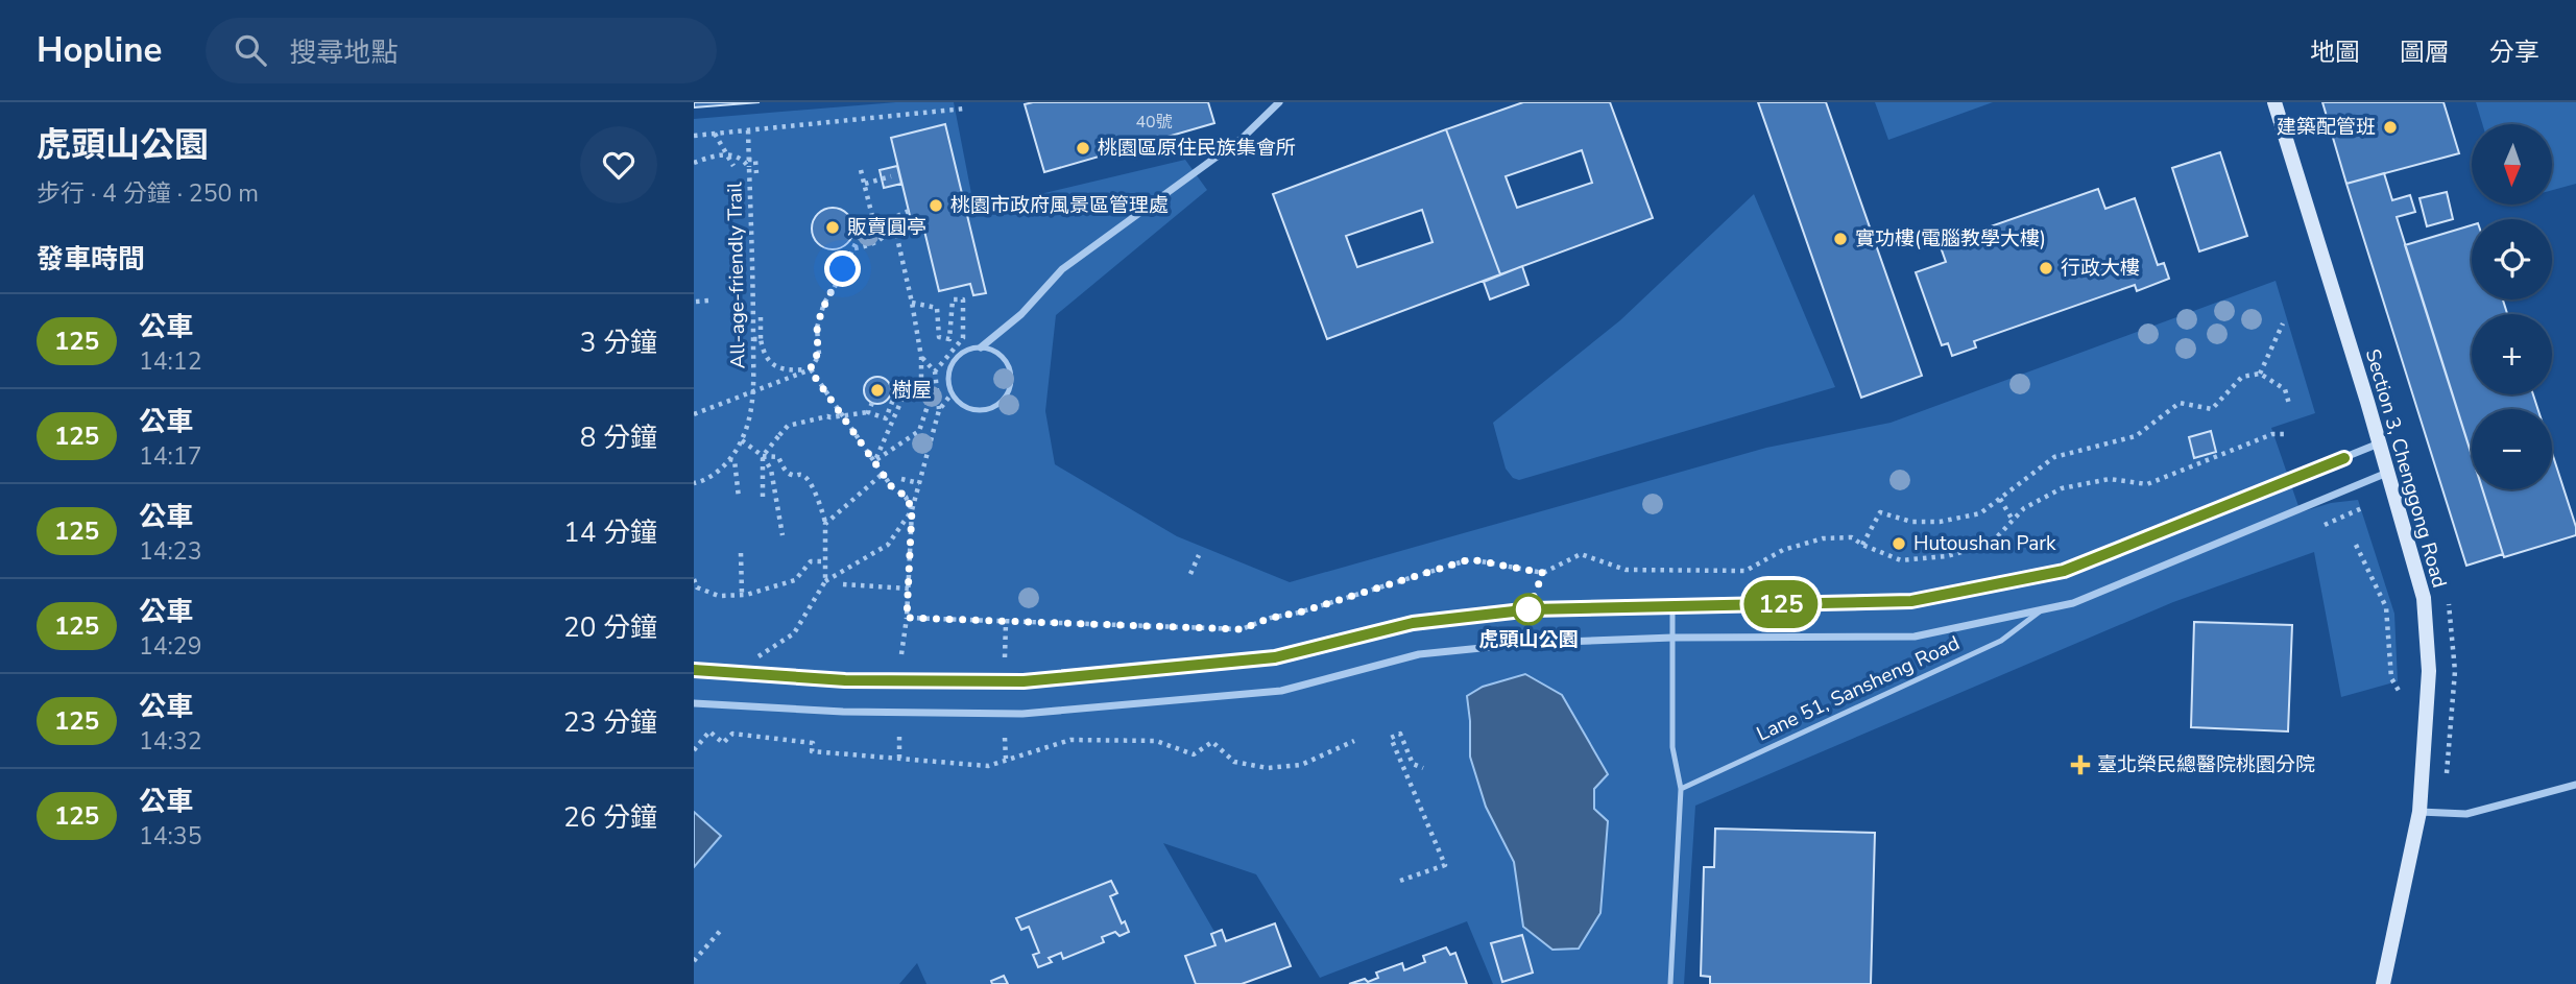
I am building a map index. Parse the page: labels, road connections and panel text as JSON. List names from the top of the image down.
{
  "streets": {
    "street": ["Section 3, Chenggong Road"],
    "lane": ["Lane 51, Sansheng Road"],
    "path": ["All-age-friendly Trail"]
  },
  "places": {
    "other": [
      "建築配管班",
      "桃園區原住民族集會所",
      "桃園市政府風景區管理處",
      "販賣圓亭",
      "實功樓(電腦教學大樓)",
      "行政大樓",
      "樹屋",
      "Hutoushan Park",
      "虎頭山公園"
    ],
    "health": ["臺北榮民總醫院桃園分院"]
  },
  "lines": ["bus line 125"],
  "house_numbers": ["40號"],
  "north": "bottom",
  "page": {
    "header": "Hopline",
    "search": "搜尋地點",
    "nav": ["地圖", "圖層", "分享"],
    "heading": [
      ["虎頭山公園", "步行 · 4 分鐘 · 250 m"],
      "發車時間"
    ],
    "on_map": "125",
    "map_buttons": ["+", "−"],
    "list": [
      {
        "mark": "125",
        "name": "公車",
        "note": "14:12",
        "value": "3 分鐘"
      },
      {
        "mark": "125",
        "name": "公車",
        "note": "14:17",
        "value": "8 分鐘"
      },
      {
        "mark": "125",
        "name": "公車",
        "note": "14:23",
        "value": "14 分鐘"
      },
      {
        "mark": "125",
        "name": "公車",
        "note": "14:29",
        "value": "20 分鐘"
      },
      {
        "mark": "125",
        "name": "公車",
        "note": "14:32",
        "value": "23 分鐘"
      },
      {
        "mark": "125",
        "name": "公車",
        "note": "14:35",
        "value": "26 分鐘"
      }
    ]
  }
}
